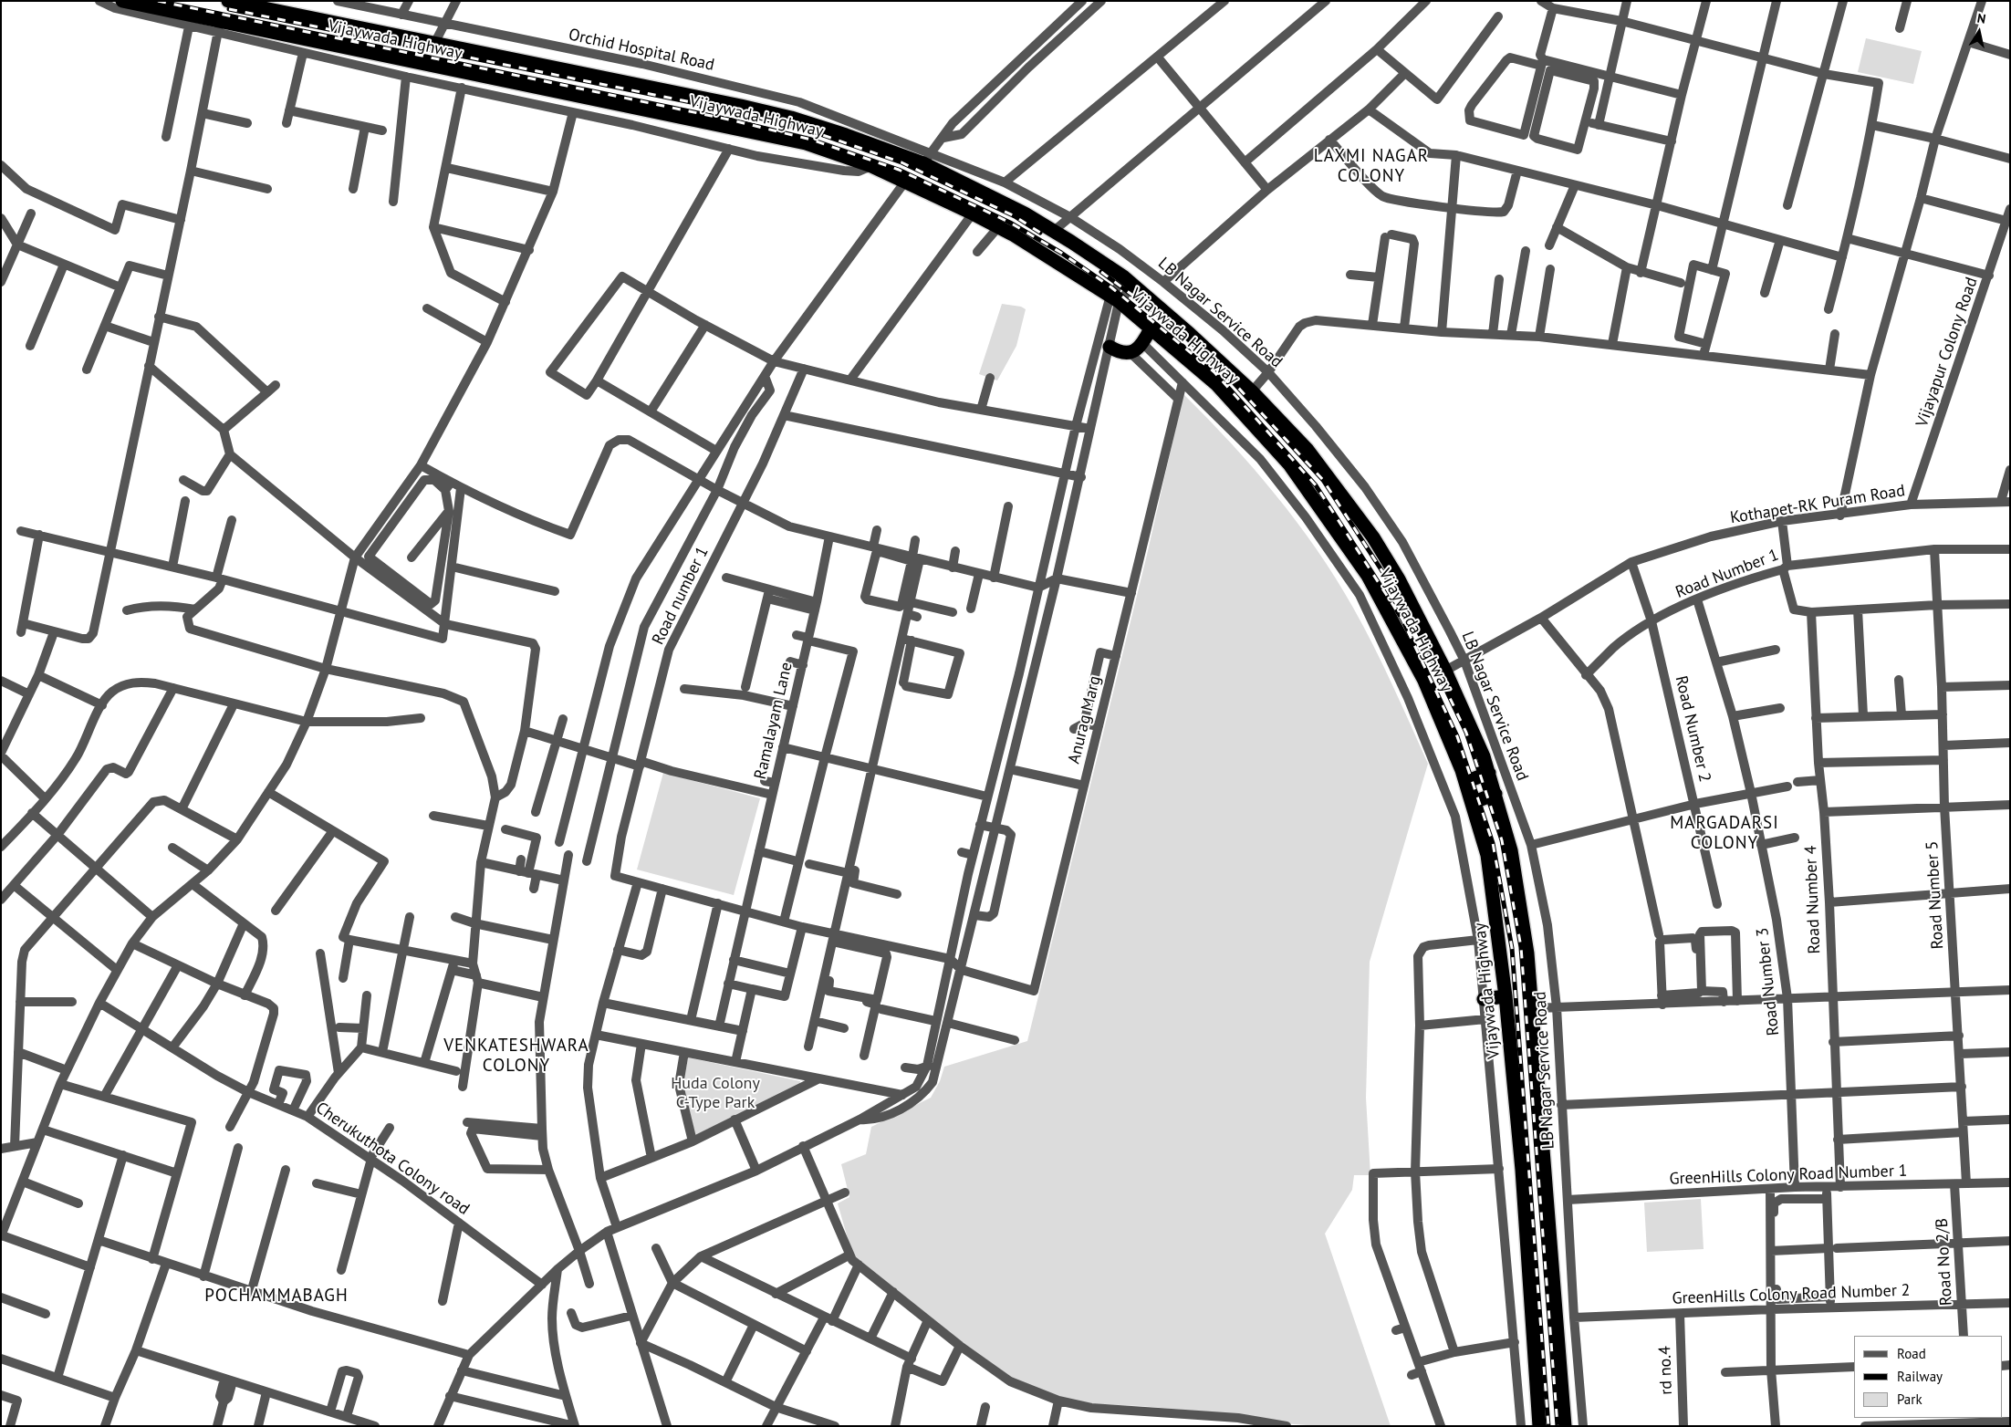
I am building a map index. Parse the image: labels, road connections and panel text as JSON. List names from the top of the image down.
{
  "streets": {
    "highway": ["Vijaywada Highway"],
    "street": [
      "Orchid Hospital Road",
      "LB Nagar Service Road",
      "Vijayapur Colony Road",
      "Kothapet-RK Puram Road",
      "Road Number 1",
      "Road number 1",
      "Anurag Marg",
      "Ramalayam Lane",
      "Road Number 2",
      "Road Number 5",
      "Road Number 4",
      "Road Number 3",
      "Cherukuthota Colony road",
      "GreenHills Colony Road Number 1",
      "Road No 2/B",
      "GreenHills Colony Road Number 2",
      "rd no.4"
    ]
  },
  "crossings": [
    ["Vijaywada Highway", "Orchid Hospital Road"],
    ["Vijaywada Highway", "LB Nagar Service Road"],
    ["Vijaywada Highway", "Kothapet-RK Puram Road"],
    ["Orchid Hospital Road", "LB Nagar Service Road"],
    ["LB Nagar Service Road", "Kothapet-RK Puram Road"],
    ["LB Nagar Service Road", "GreenHills Colony Road Number 1"],
    ["LB Nagar Service Road", "GreenHills Colony Road Number 2"],
    ["Vijayapur Colony Road", "Kothapet-RK Puram Road"],
    ["Kothapet-RK Puram Road", "Road Number 2"],
    ["Road Number 1", "Road Number 2"],
    ["Road Number 1", "Road Number 5"],
    ["Road Number 1", "Road Number 3"],
    ["Road Number 5", "GreenHills Colony Road Number 1"],
    ["Road Number 4", "GreenHills Colony Road Number 1"],
    ["Road Number 3", "GreenHills Colony Road Number 1"],
    ["GreenHills Colony Road Number 1", "Road No 2/B"],
    ["Road No 2/B", "GreenHills Colony Road Number 2"],
    ["GreenHills Colony Road Number 2", "rd no.4"]
  ],
  "districts": [
    "LAXMI NAGAR COLONY",
    "MARGADARSI COLONY",
    "VENKATESHWARA COLONY",
    "POCHAMMABAGH"
  ],
  "parks": ["Huda Colony C-Type Park"],
  "legend": ["Road", "Railway", "Park"],
  "north": "top"
}
